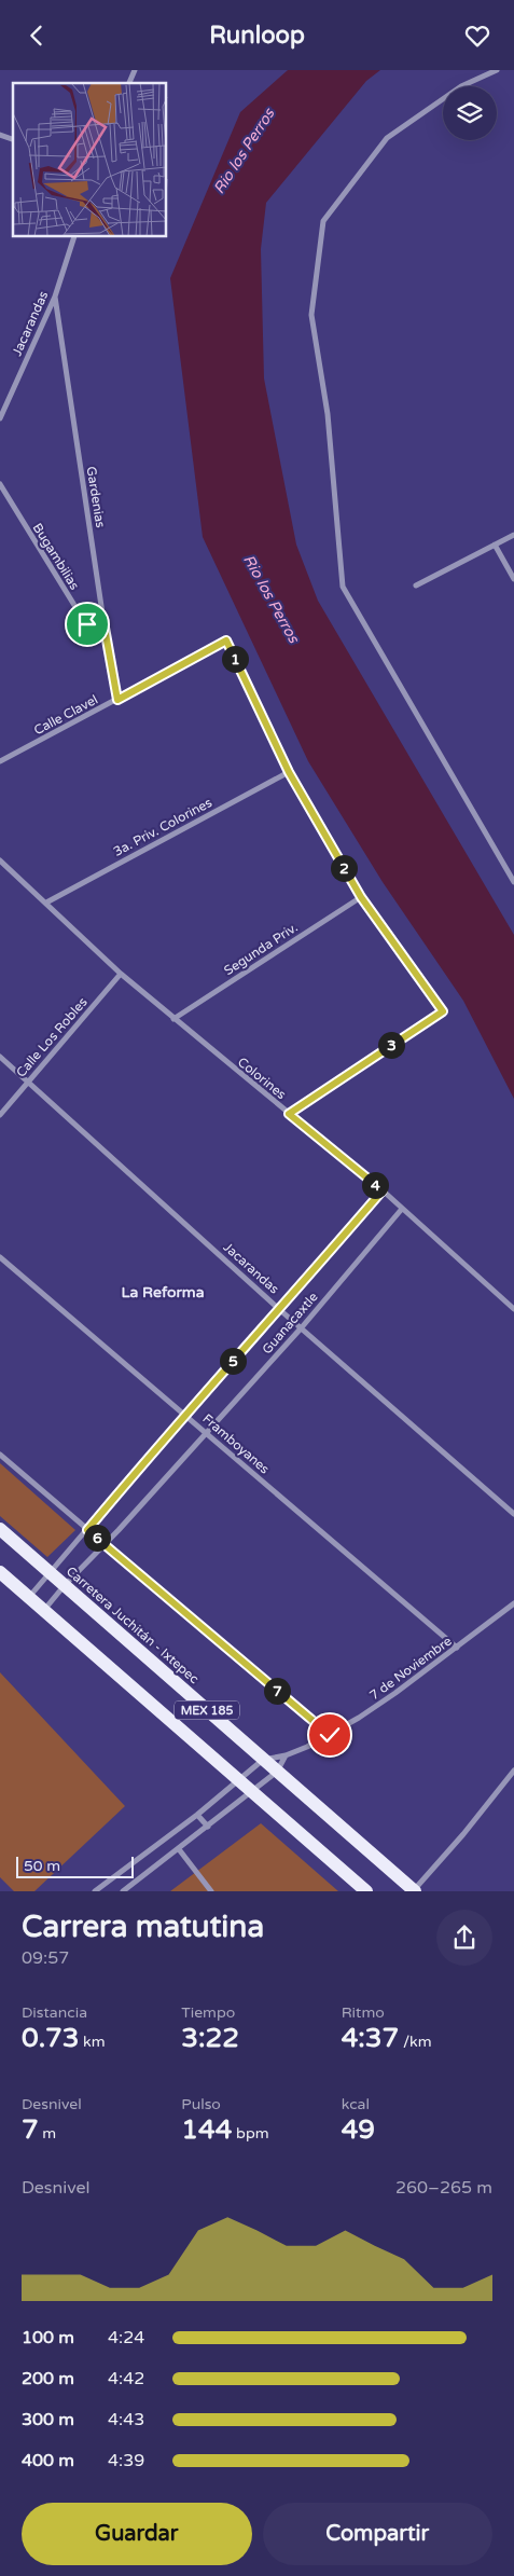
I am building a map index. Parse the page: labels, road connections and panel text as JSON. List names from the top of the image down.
{
  "streets": {
    "main road": ["Carretera Juchitán - Ixtepec", "MEX 185"],
    "street": [
      "Jacarandas",
      "Gardenias",
      "Bugambilias",
      "Calle Clavel",
      "3a. Priv. Colorines",
      "Segunda Priv.",
      "Calle Los Robles",
      "Colorines",
      "Guanacaxtle",
      "Framboyanes",
      "7 de Noviembre"
    ]
  },
  "crossings": [
    ["Jacarandas", "Gardenias"],
    ["Jacarandas", "Calle Los Robles"],
    ["Jacarandas", "Guanacaxtle"],
    ["Gardenias", "Bugambilias"],
    ["Gardenias", "Calle Clavel"],
    ["Calle Clavel", "3a. Priv. Colorines"],
    ["3a. Priv. Colorines", "Colorines"],
    ["Segunda Priv.", "Colorines"],
    ["Calle Los Robles", "Colorines"],
    ["Colorines", "Guanacaxtle"],
    ["Guanacaxtle", "Framboyanes"],
    ["Guanacaxtle", "Carretera Juchitán - Ixtepec"],
    ["Guanacaxtle", "MEX 185"],
    ["Framboyanes", "7 de Noviembre"],
    ["Carretera Juchitán - Ixtepec", "7 de Noviembre"]
  ],
  "districts": ["La Reforma"],
  "water": ["Rio los Perros"],
  "scale_bar": "50 m",
  "page": {
    "header": "Runloop",
    "pins": [
      "1",
      "2",
      "3",
      "4",
      "5",
      "6",
      "7"
    ],
    "scale": "50 m",
    "heading": ["Carrera matutina", "09:57"],
    "stats": [
      ["Distancia", "0.73 km"],
      ["Tiempo", "3:22"],
      ["Ritmo", "4:37 /km"],
      ["Desnivel", "7 m"],
      ["Pulso", "144 bpm"],
      ["kcal", "49"]
    ],
    "chart": ["Desnivel", "260–265 m"],
    "list": [
      {
        "name": "100 m",
        "note": "4:24"
      },
      {
        "name": "200 m",
        "note": "4:42"
      },
      {
        "name": "300 m",
        "note": "4:43"
      },
      {
        "name": "400 m",
        "note": "4:39"
      }
    ],
    "buttons": ["Guardar", "Compartir"]
  }
}
